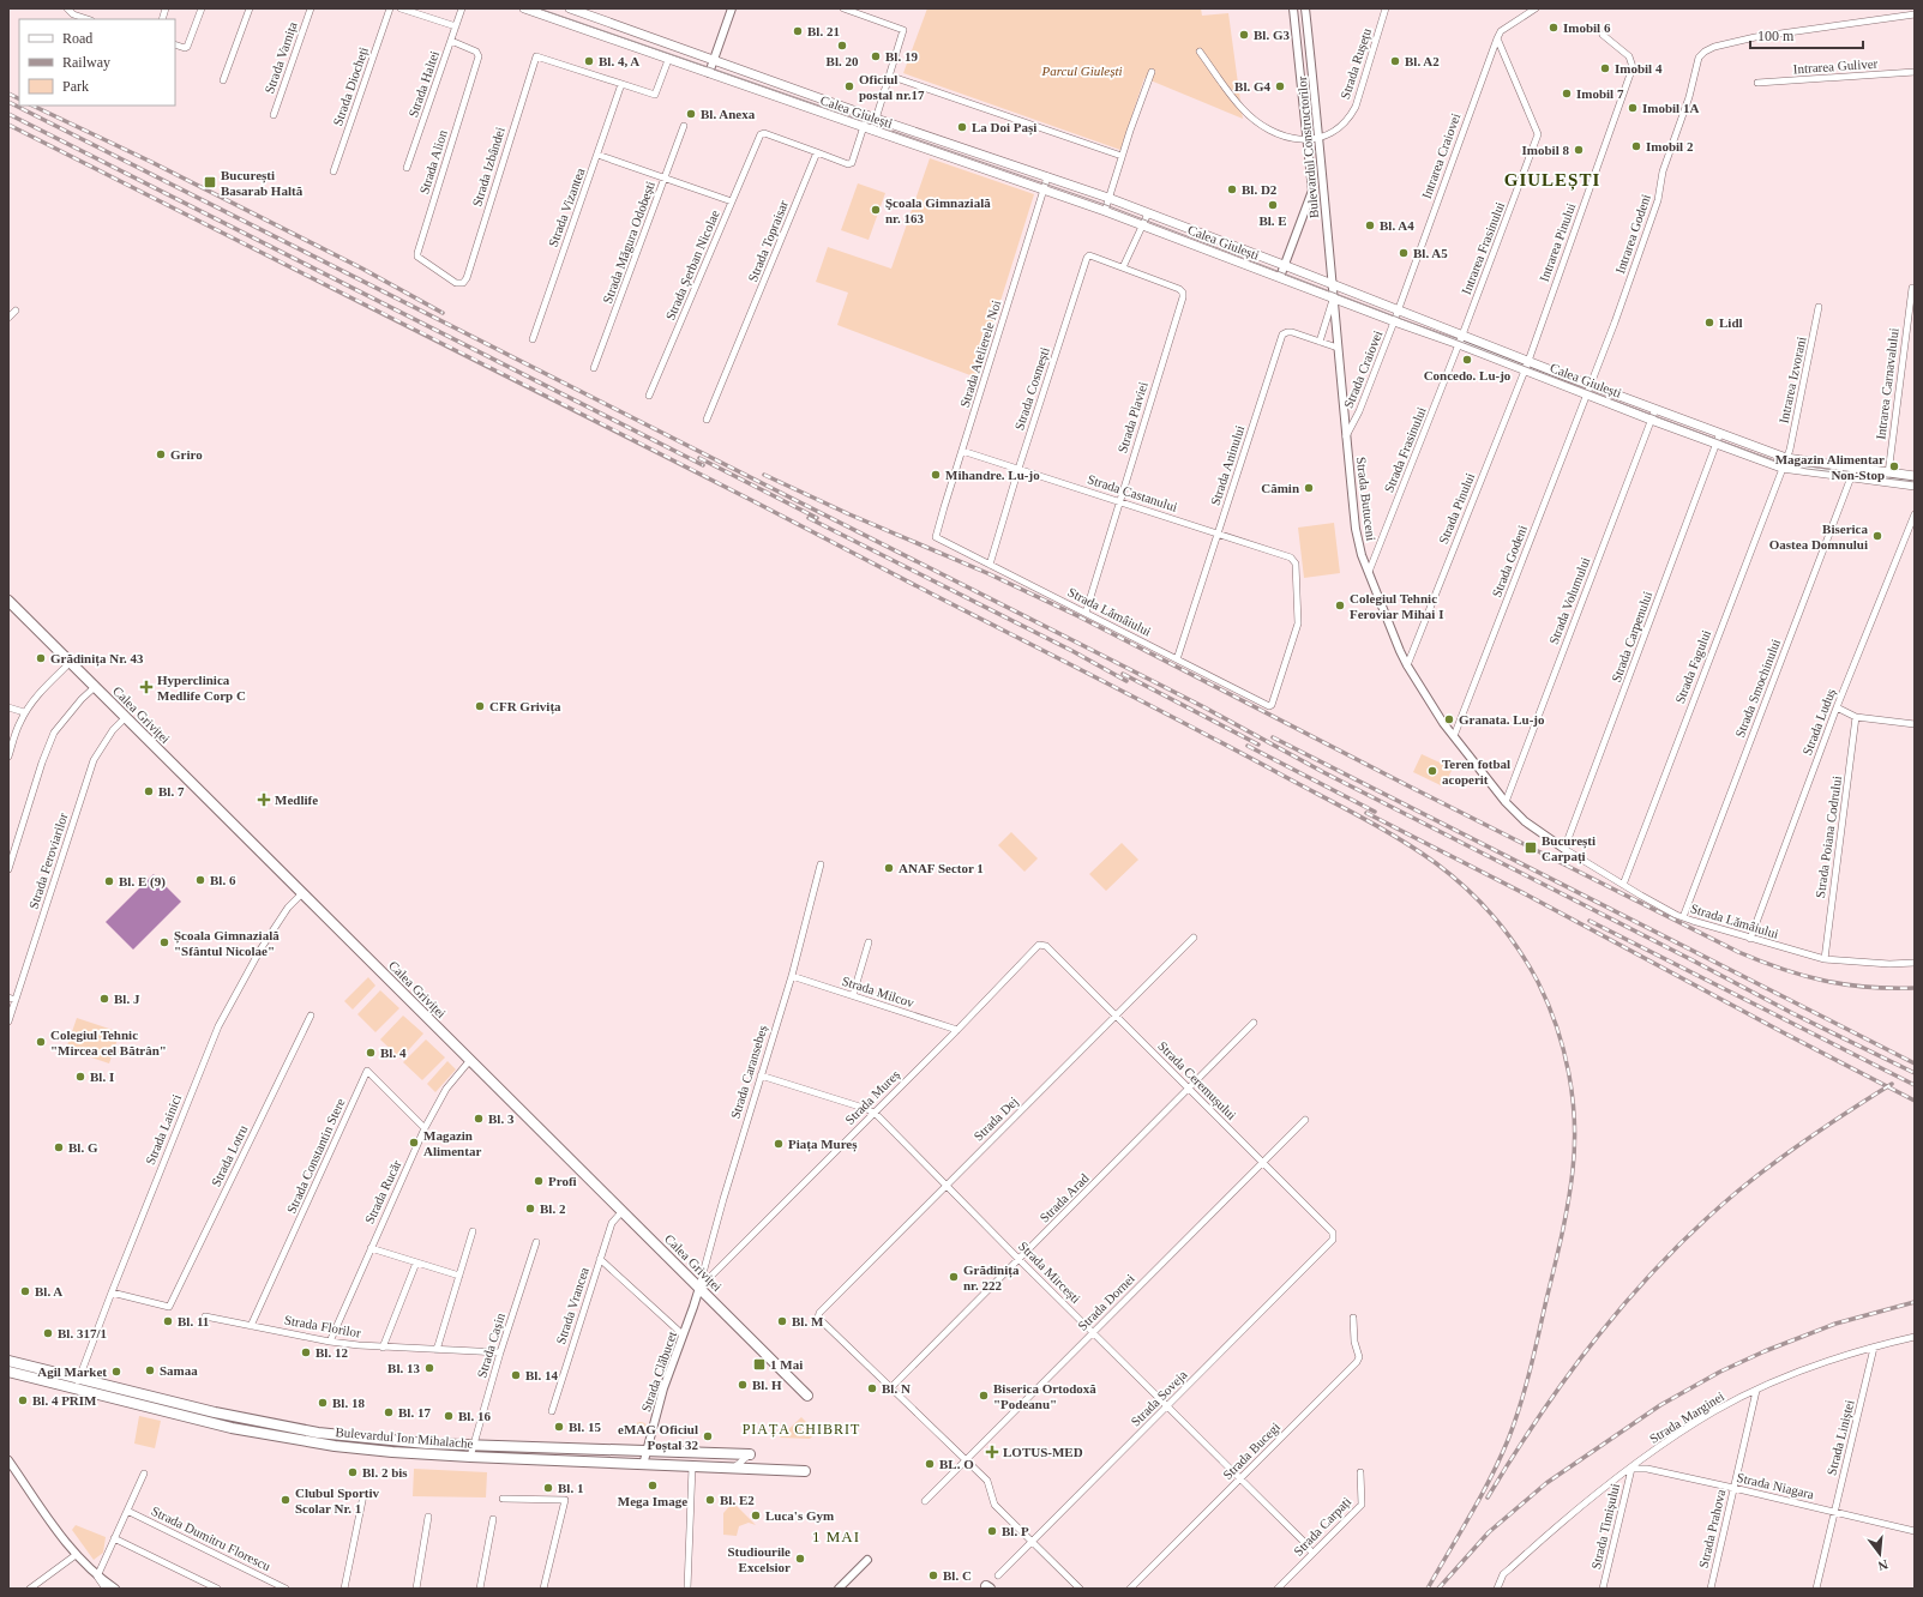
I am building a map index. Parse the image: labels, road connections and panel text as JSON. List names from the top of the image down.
{
  "streets": {
    "main road": ["Calea Giulești", "Calea Griviței", "Bulevardul Ion Mihalache"],
    "street": [
      "Strada Varnița",
      "Strada Rușețu",
      "Intrarea Guliver",
      "Strada Haltei",
      "Strada Diocheți",
      "Bulevardul Constructorilor",
      "Intrarea Craiovei",
      "Strada Alion",
      "Strada Izbândei",
      "Strada Vizantea",
      "Intrarea Godeni",
      "Strada Topraisar",
      "Strada Măgura Odobești",
      "Intrarea Pinului",
      "Intrarea Frasinului",
      "Strada Șerban Nicolae",
      "Strada Atelierele Noi",
      "Strada Craiovei",
      "Intrarea Izvorani",
      "Intrarea Carnavalului",
      "Strada Cosmești",
      "Strada Plaviei",
      "Strada Frasinului",
      "Strada Aninului",
      "Strada Castanului",
      "Strada Butuceni",
      "Strada Pinului",
      "Strada Godeni",
      "Strada Volumului",
      "Strada Lămâiului",
      "Strada Carpenului",
      "Strada Fagului",
      "Strada Smochinului",
      "Strada Luduș",
      "Strada Poiana Codrului",
      "Strada Feroviarilor",
      "Strada Milcov",
      "Strada Caransebeș",
      "Strada Ceremușului",
      "Strada Mureș",
      "Strada Dej",
      "Strada Lainici",
      "Strada Lotru",
      "Strada Constantin Stere",
      "Strada Rucăr",
      "Strada Arad",
      "Strada Mircești",
      "Strada Dornei",
      "Strada Vrancea",
      "Strada Florilor",
      "Strada Cașin",
      "Strada Clăbucet",
      "Strada Soveja",
      "Strada Marginei",
      "Strada Liniștei",
      "Strada Bucegi",
      "Strada Niagara",
      "Strada Carpați",
      "Strada Timișului",
      "Strada Prahova",
      "Strada Dumitru Florescu"
    ]
  },
  "crossings": [
    ["Strada Rușețu", "Bulevardul Constructorilor"],
    ["Strada Haltei", "Strada Alion"],
    ["Calea Giulești", "Bulevardul Constructorilor"],
    ["Calea Giulești", "Intrarea Craiovei"],
    ["Calea Giulești", "Intrarea Godeni"],
    ["Calea Giulești", "Intrarea Pinului"],
    ["Calea Giulești", "Intrarea Frasinului"],
    ["Calea Giulești", "Strada Atelierele Noi"],
    ["Calea Giulești", "Strada Craiovei"],
    ["Calea Giulești", "Intrarea Izvorani"],
    ["Calea Giulești", "Intrarea Carnavalului"],
    ["Calea Giulești", "Strada Frasinului"],
    ["Calea Giulești", "Strada Butuceni"],
    ["Calea Giulești", "Strada Pinului"],
    ["Calea Giulești", "Strada Godeni"],
    ["Calea Giulești", "Strada Volumului"],
    ["Calea Giulești", "Strada Carpenului"],
    ["Calea Giulești", "Strada Fagului"],
    ["Calea Giulești", "Strada Smochinului"],
    ["Bulevardul Constructorilor", "Strada Butuceni"],
    ["Intrarea Craiovei", "Intrarea Frasinului"],
    ["Intrarea Craiovei", "Strada Craiovei"],
    ["Strada Alion", "Strada Izbândei"],
    ["Strada Izbândei", "Strada Vizantea"],
    ["Intrarea Godeni", "Strada Godeni"],
    ["Strada Topraisar", "Strada Șerban Nicolae"],
    ["Intrarea Pinului", "Strada Pinului"],
    ["Intrarea Frasinului", "Strada Frasinului"],
    ["Strada Atelierele Noi", "Strada Castanului"],
    ["Strada Atelierele Noi", "Strada Lămâiului"],
    ["Strada Craiovei", "Strada Butuceni"],
    ["Intrarea Izvorani", "Strada Fagului"],
    ["Strada Cosmești", "Strada Plaviei"],
    ["Strada Cosmești", "Strada Castanului"],
    ["Strada Cosmești", "Strada Lămâiului"],
    ["Strada Plaviei", "Strada Castanului"],
    ["Strada Plaviei", "Strada Lămâiului"],
    ["Strada Frasinului", "Strada Butuceni"],
    ["Strada Aninului", "Strada Castanului"],
    ["Strada Aninului", "Strada Butuceni"],
    ["Strada Aninului", "Strada Lămâiului"],
    ["Strada Castanului", "Strada Lămâiului"],
    ["Strada Butuceni", "Strada Pinului"],
    ["Strada Butuceni", "Strada Godeni"],
    ["Strada Butuceni", "Strada Volumului"],
    ["Strada Butuceni", "Strada Lămâiului"],
    ["Strada Butuceni", "Strada Carpenului"],
    ["Strada Lămâiului", "Strada Carpenului"],
    ["Strada Lămâiului", "Strada Fagului"],
    ["Strada Lămâiului", "Strada Smochinului"],
    ["Strada Lămâiului", "Strada Luduș"],
    ["Strada Lămâiului", "Strada Poiana Codrului"],
    ["Calea Griviței", "Strada Feroviarilor"],
    ["Calea Griviței", "Strada Caransebeș"],
    ["Calea Griviței", "Strada Mureș"],
    ["Calea Griviței", "Strada Lainici"],
    ["Calea Griviței", "Strada Rucăr"],
    ["Calea Griviței", "Strada Vrancea"],
    ["Calea Griviței", "Strada Clăbucet"],
    ["Strada Milcov", "Strada Caransebeș"],
    ["Strada Milcov", "Strada Mureș"],
    ["Strada Caransebeș", "Strada Mureș"],
    ["Strada Caransebeș", "Strada Mircești"],
    ["Strada Caransebeș", "Strada Clăbucet"],
    ["Strada Ceremușului", "Strada Mureș"],
    ["Strada Ceremușului", "Strada Dej"],
    ["Strada Ceremușului", "Strada Arad"],
    ["Strada Ceremușului", "Strada Dornei"],
    ["Strada Ceremușului", "Strada Soveja"],
    ["Strada Mureș", "Strada Mircești"],
    ["Strada Mureș", "Strada Clăbucet"],
    ["Strada Dej", "Strada Arad"],
    ["Strada Dej", "Strada Mircești"],
    ["Strada Lainici", "Strada Lotru"],
    ["Strada Lainici", "Bulevardul Ion Mihalache"],
    ["Strada Constantin Stere", "Strada Rucăr"],
    ["Strada Constantin Stere", "Strada Florilor"],
    ["Strada Rucăr", "Strada Florilor"],
    ["Strada Arad", "Strada Mircești"],
    ["Strada Mircești", "Strada Dornei"],
    ["Strada Mircești", "Strada Soveja"],
    ["Strada Mircești", "Strada Bucegi"],
    ["Strada Mircești", "Strada Carpați"],
    ["Strada Florilor", "Strada Cașin"],
    ["Strada Cașin", "Bulevardul Ion Mihalache"],
    ["Strada Clăbucet", "Bulevardul Ion Mihalache"],
    ["Strada Marginei", "Strada Liniștei"],
    ["Strada Marginei", "Strada Niagara"],
    ["Strada Marginei", "Strada Timișului"],
    ["Strada Marginei", "Strada Prahova"],
    ["Strada Liniștei", "Strada Niagara"],
    ["Strada Niagara", "Strada Timișului"],
    ["Strada Niagara", "Strada Prahova"]
  ],
  "districts": ["GIULEȘTI", "PIAȚA CHIBRIT", "1 MAI"],
  "parks": ["Parcul Giulești"],
  "places": {
    "other": [
      "Imobil 6",
      "Bl. 21",
      "Bl. G3",
      "Bl. 20",
      "Bl. 19",
      "Bl. 4, A",
      "Bl. A2",
      "Imobil 4",
      "Oficiul postal nr.17",
      "Bl. G4",
      "Imobil 7",
      "Imobil 1A",
      "Bl. Anexa",
      "La Doi Pași",
      "Imobil 2",
      "Imobil 8",
      "Bl. D2",
      "Bl. E",
      "Şcoala Gimnazială nr. 163",
      "Bl. A4",
      "Bl. A5",
      "Lidl",
      "Concedo. Lu-jo",
      "Griro",
      "Magazin Alimentar Non-Stop",
      "Mihandre. Lu-jo",
      "Cămin",
      "Biserica Oastea Domnului",
      "Colegiul Tehnic Feroviar Mihai I",
      "Grădinița Nr. 43",
      "CFR Grivița",
      "Granata. Lu-jo",
      "Teren fotbal acoperit",
      "Bl. 7",
      "ANAF Sector 1",
      "Bl. 6",
      "Bl. E (9)",
      "Școala Gimnazială \"Sfântul Nicolae\"",
      "Bl. J",
      "Colegiul Tehnic \"Mircea cel Bătrân\"",
      "Bl. 4",
      "Bl. I",
      "Bl. 3",
      "Magazin Alimentar",
      "Piața Mureș",
      "Bl. G",
      "Profi",
      "Bl. 2",
      "Grădinița nr. 222",
      "Bl. A",
      "Bl. 11",
      "Bl. M",
      "Bl. 317/1",
      "Bl. 12",
      "Bl. 13",
      "Samaa",
      "Agil Market",
      "Bl. 14",
      "Bl. H",
      "Bl. N",
      "Biserica Ortodoxă \"Podeanu\"",
      "Bl. 4 PRIM",
      "Bl. 18",
      "Bl. 17",
      "Bl. 16",
      "Bl. 15",
      "eMAG Oficiul Poștal 32",
      "BL. O",
      "Bl. 2 bis",
      "Mega Image",
      "Bl. 1",
      "Clubul Sportiv Scolar Nr. 1",
      "Bl. E2",
      "Luca's Gym",
      "Bl. P",
      "Studiourile Excelsior",
      "Bl. C"
    ],
    "transit": ["București Basarab Haltă", "București Carpați", "1 Mai"],
    "health": ["Hyperclinica Medlife Corp C", "Medlife", "LOTUS-MED"]
  },
  "legend": ["Road", "Railway", "Park"],
  "scale_bar": "100 m",
  "north": "bottom"
}
